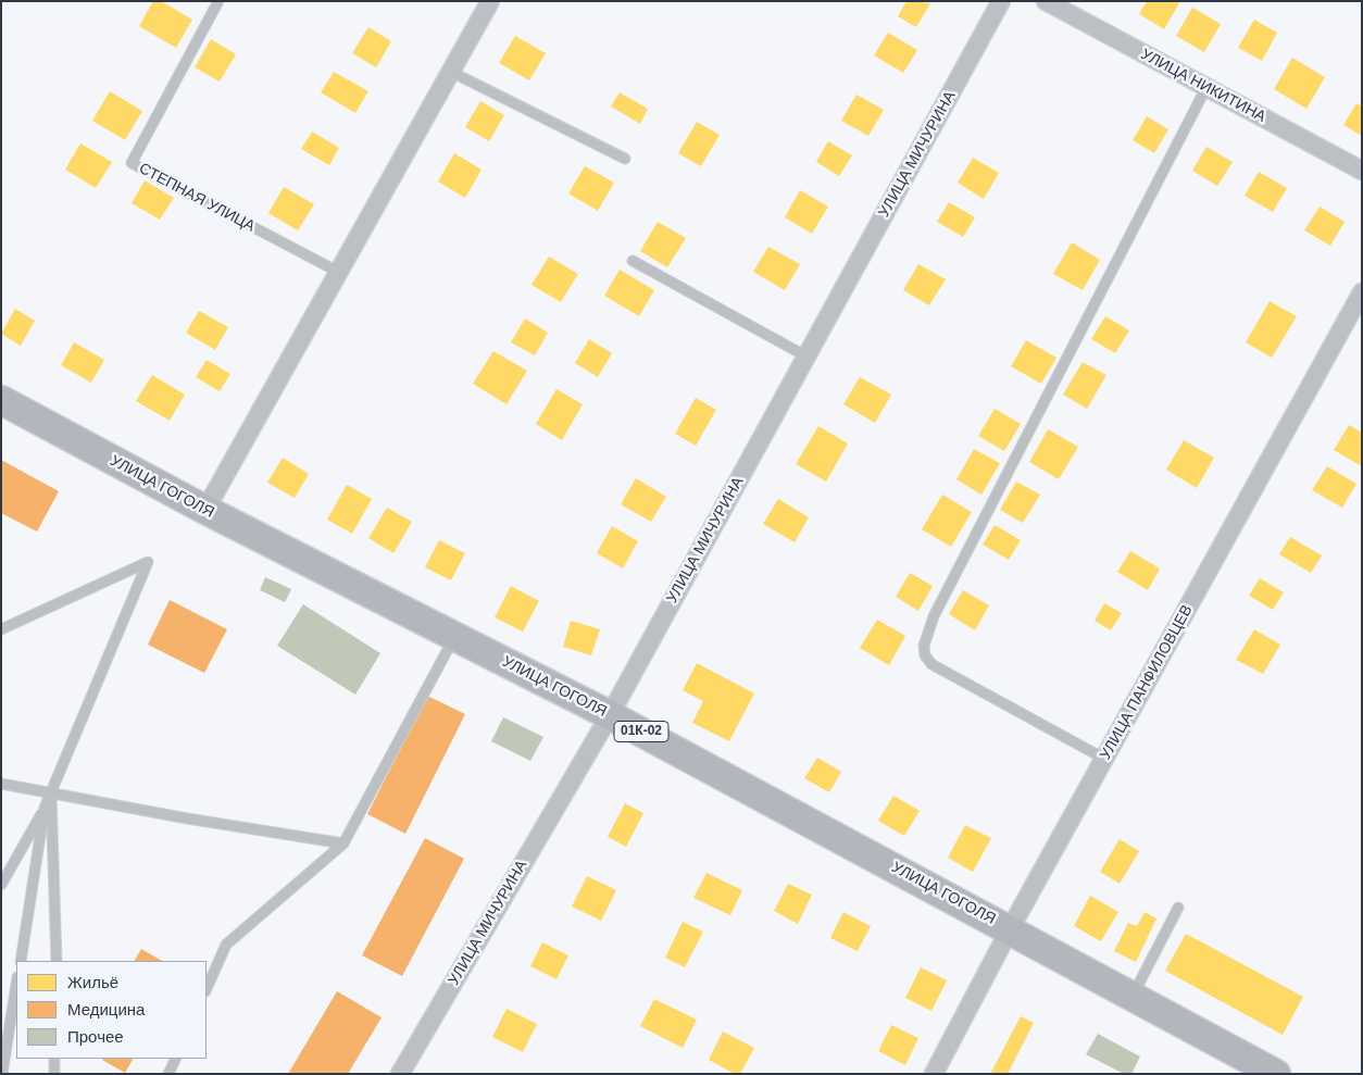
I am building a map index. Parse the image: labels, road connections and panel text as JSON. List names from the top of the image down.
{
  "streets": {
    "main road": ["УЛИЦА ГОГОЛЯ", "01К-02"],
    "street": ["УЛИЦА НИКИТИНА", "УЛИЦА МИЧУРИНА", "УЛИЦА ПАНФИЛОВЦЕВ"],
    "lane": ["СТЕПНАЯ УЛИЦА"]
  },
  "crossings": [
    ["УЛИЦА МИЧУРИНА", "УЛИЦА ГОГОЛЯ"],
    ["УЛИЦА ГОГОЛЯ", "УЛИЦА ПАНФИЛОВЦЕВ"]
  ],
  "legend": ["Жильё", "Медицина", "Прочее"]
}
